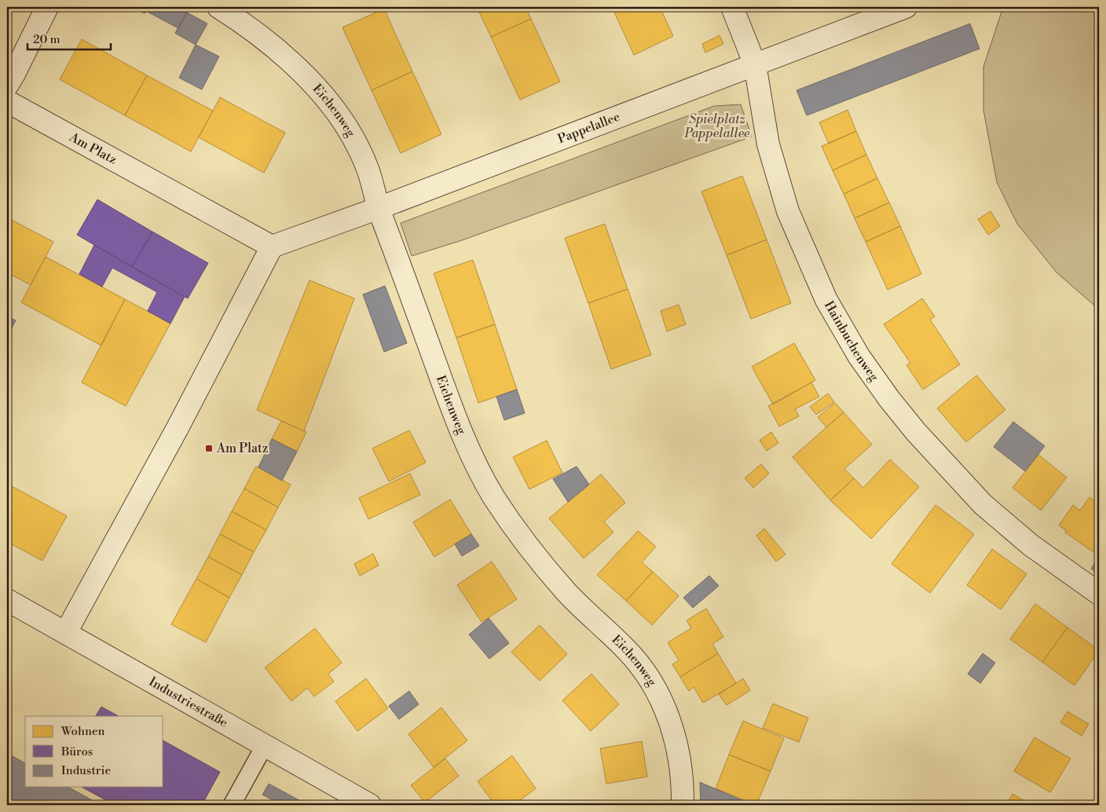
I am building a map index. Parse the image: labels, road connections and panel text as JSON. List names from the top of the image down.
{
  "streets": {
    "street": [
      "Eichenweg",
      "Pappelallee",
      "Am Platz",
      "Hainbuchenweg",
      "Industriestraße"
    ]
  },
  "crossings": [
    ["Eichenweg", "Pappelallee"],
    ["Pappelallee", "Am Platz"],
    ["Pappelallee", "Hainbuchenweg"]
  ],
  "parks": ["Spielplatz Pappelallee"],
  "places": {
    "transit": ["Am Platz"]
  },
  "legend": ["Wohnen", "Büros", "Industrie"],
  "scale_bar": "20 m"
}
